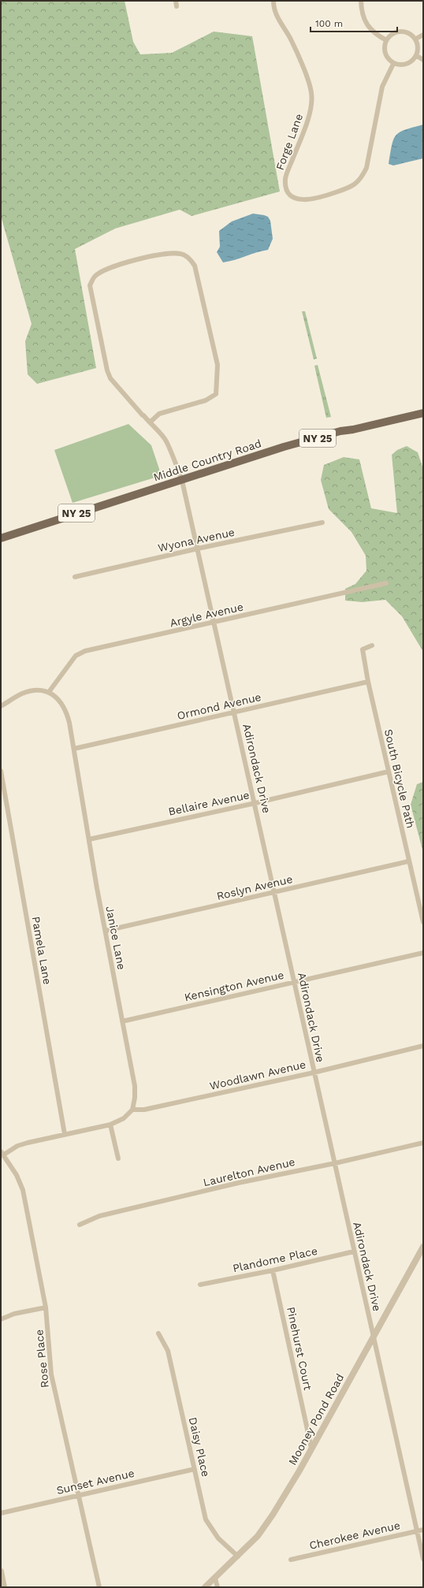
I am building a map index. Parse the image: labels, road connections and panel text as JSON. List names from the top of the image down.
{
  "streets": {
    "main road": ["NY 25", "Middle Country Road"],
    "street": [
      "Forge Lane",
      "Wyona Avenue",
      "Argyle Avenue",
      "Ormond Avenue",
      "Adirondack Drive",
      "South Bicycle Path",
      "Bellaire Avenue",
      "Roslyn Avenue",
      "Janice Lane",
      "Pamela Lane",
      "Kensington Avenue",
      "Woodlawn Avenue",
      "Laurelton Avenue",
      "Plandome Place",
      "Pinehurst Court",
      "Rose Place",
      "Mooney Pond Road",
      "Daisy Place",
      "Sunset Avenue",
      "Cherokee Avenue"
    ]
  },
  "crossings": [
    ["Middle Country Road", "Adirondack Drive"],
    ["Wyona Avenue", "Adirondack Drive"],
    ["Argyle Avenue", "Adirondack Drive"],
    ["Argyle Avenue", "Janice Lane"],
    ["Ormond Avenue", "Adirondack Drive"],
    ["Ormond Avenue", "South Bicycle Path"],
    ["Ormond Avenue", "Janice Lane"],
    ["Adirondack Drive", "Bellaire Avenue"],
    ["Adirondack Drive", "Roslyn Avenue"],
    ["Adirondack Drive", "Kensington Avenue"],
    ["Adirondack Drive", "Woodlawn Avenue"],
    ["Adirondack Drive", "Laurelton Avenue"],
    ["Adirondack Drive", "Plandome Place"],
    ["Adirondack Drive", "Mooney Pond Road"],
    ["Adirondack Drive", "Cherokee Avenue"],
    ["South Bicycle Path", "Bellaire Avenue"],
    ["South Bicycle Path", "Roslyn Avenue"],
    ["Bellaire Avenue", "Janice Lane"],
    ["Roslyn Avenue", "Janice Lane"],
    ["Janice Lane", "Kensington Avenue"],
    ["Janice Lane", "Woodlawn Avenue"],
    ["Plandome Place", "Pinehurst Court"],
    ["Pinehurst Court", "Mooney Pond Road"],
    ["Rose Place", "Sunset Avenue"],
    ["Mooney Pond Road", "Daisy Place"],
    ["Daisy Place", "Sunset Avenue"]
  ],
  "scale_bar": "100 m"
}
